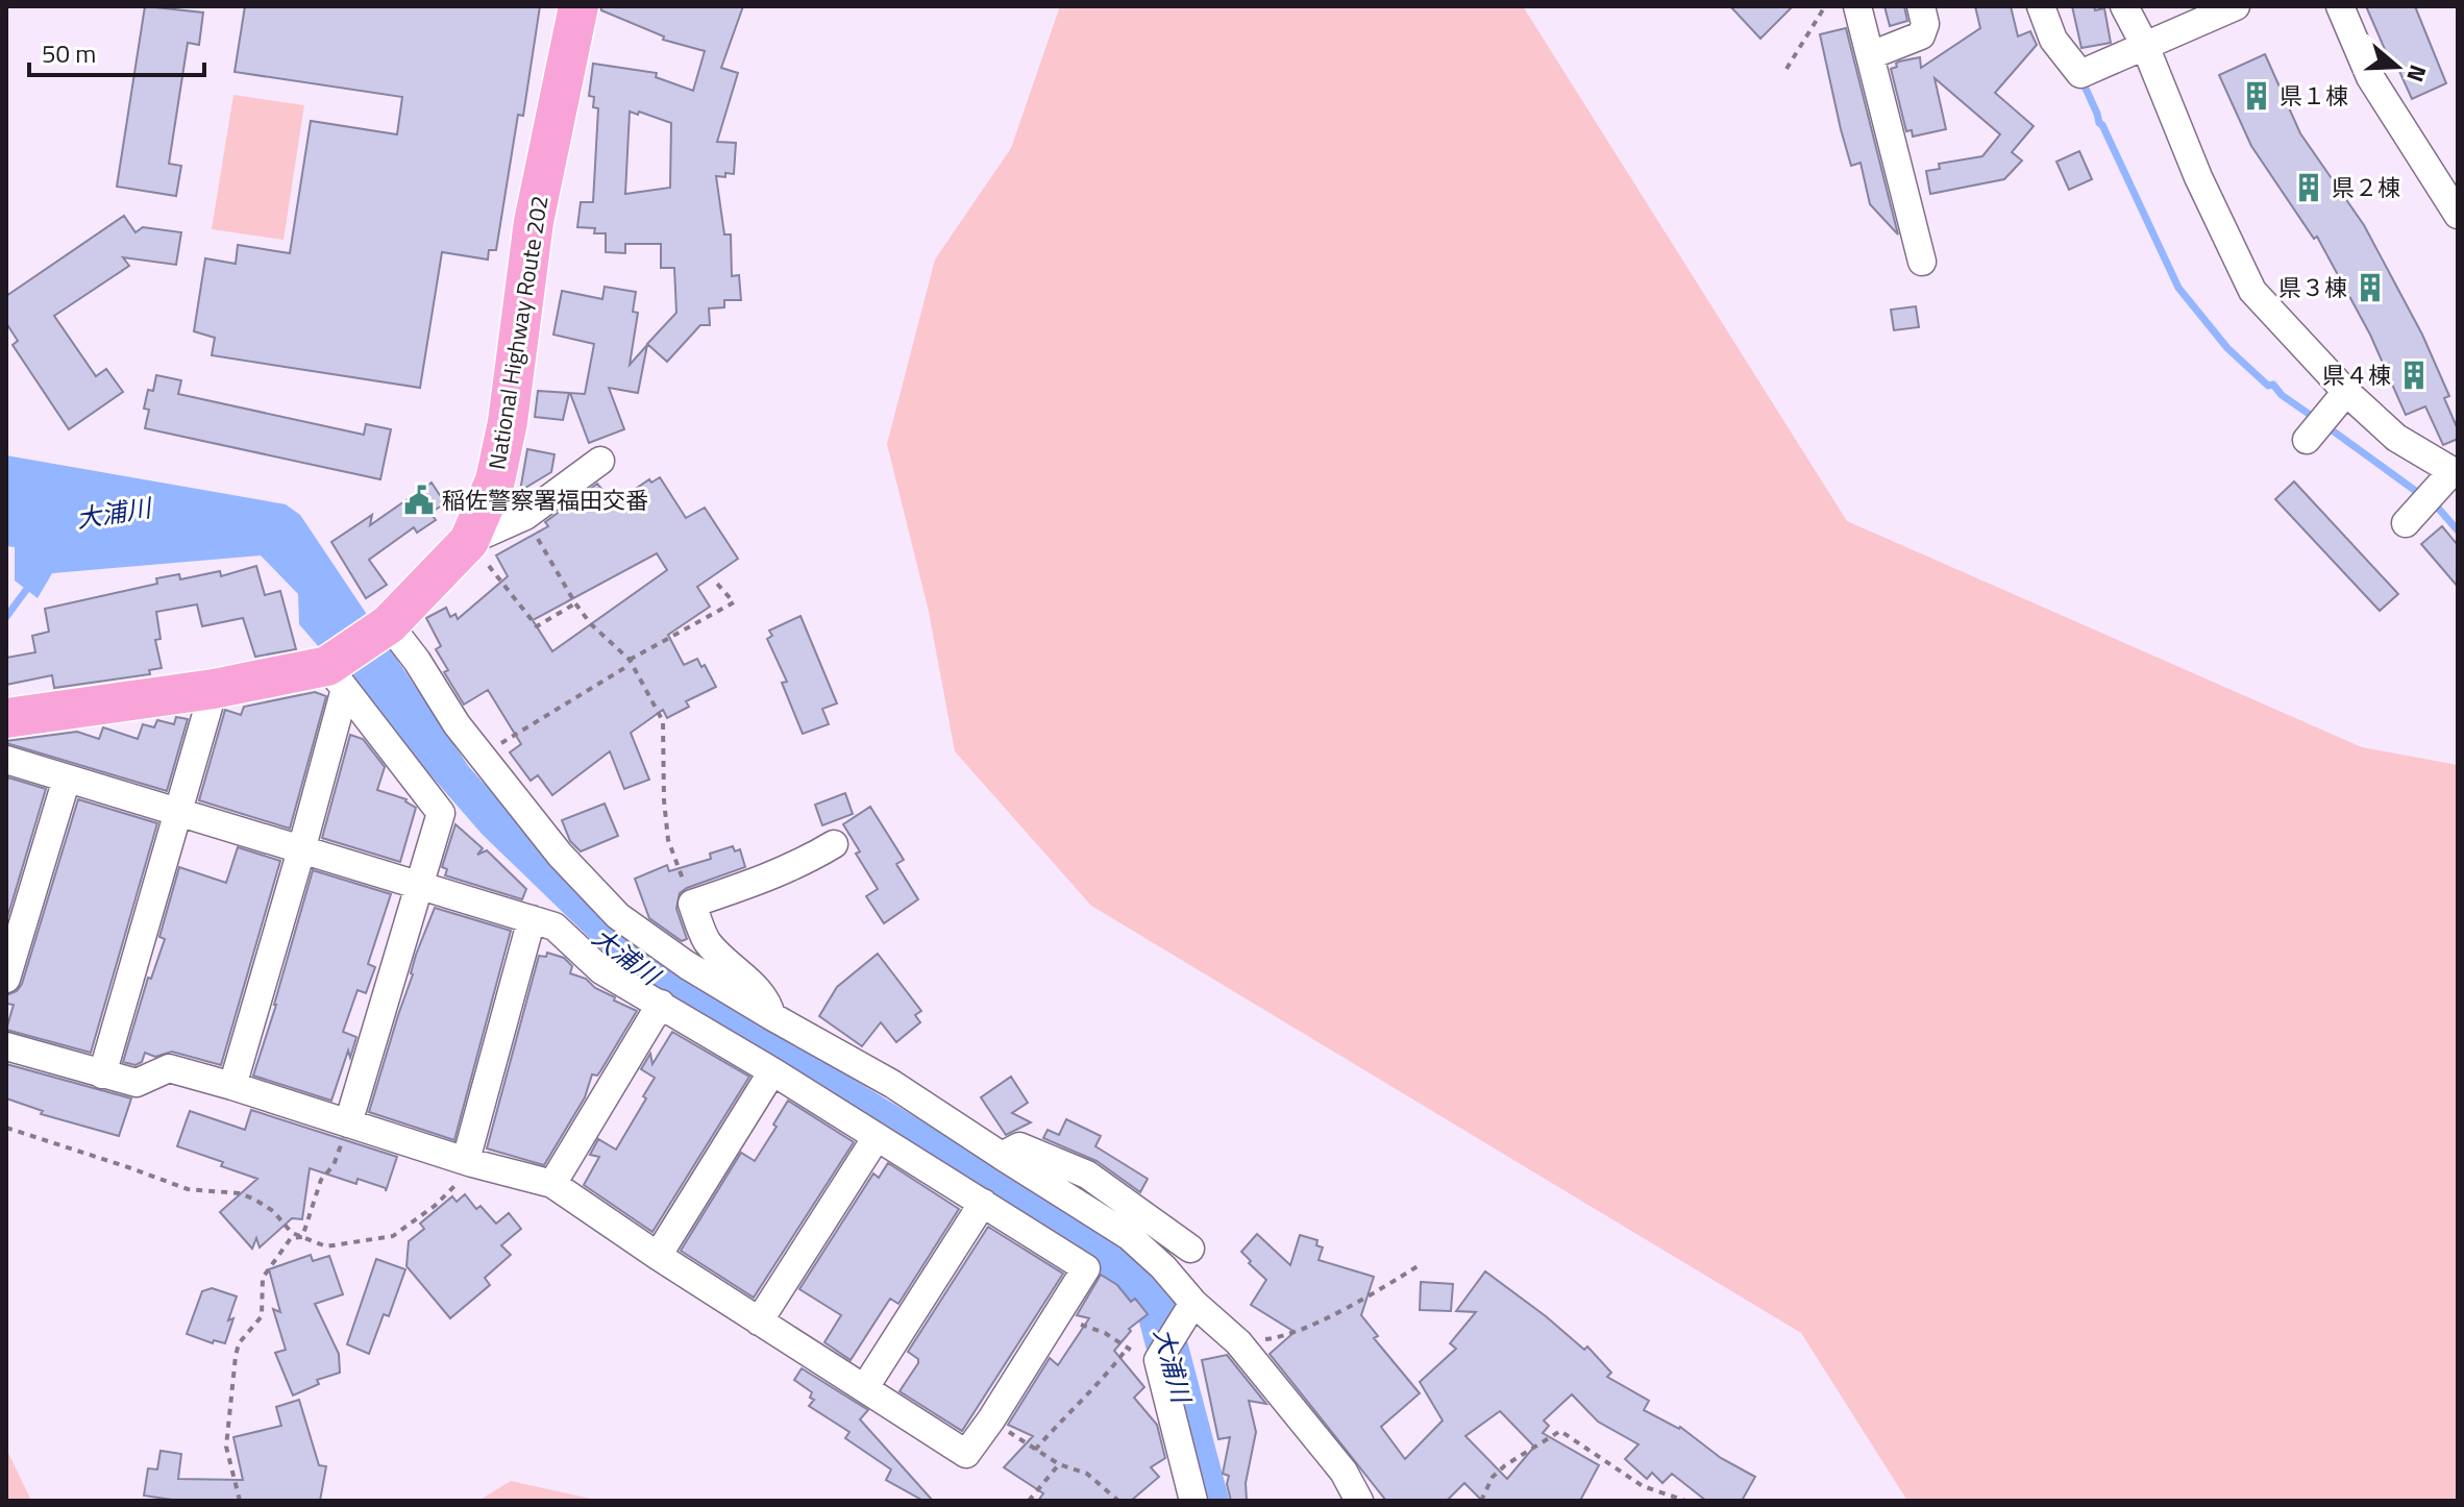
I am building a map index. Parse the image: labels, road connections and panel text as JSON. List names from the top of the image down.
{
  "streets": {
    "highway": ["National Highway Route 202"]
  },
  "water": ["大浦川"],
  "places": {
    "building": [
      "県１棟",
      "県２棟",
      "県３棟",
      "県４棟"
    ],
    "public building": ["稲佐警察署福田交番"]
  },
  "scale_bar": "50 m",
  "north": "right"
}
